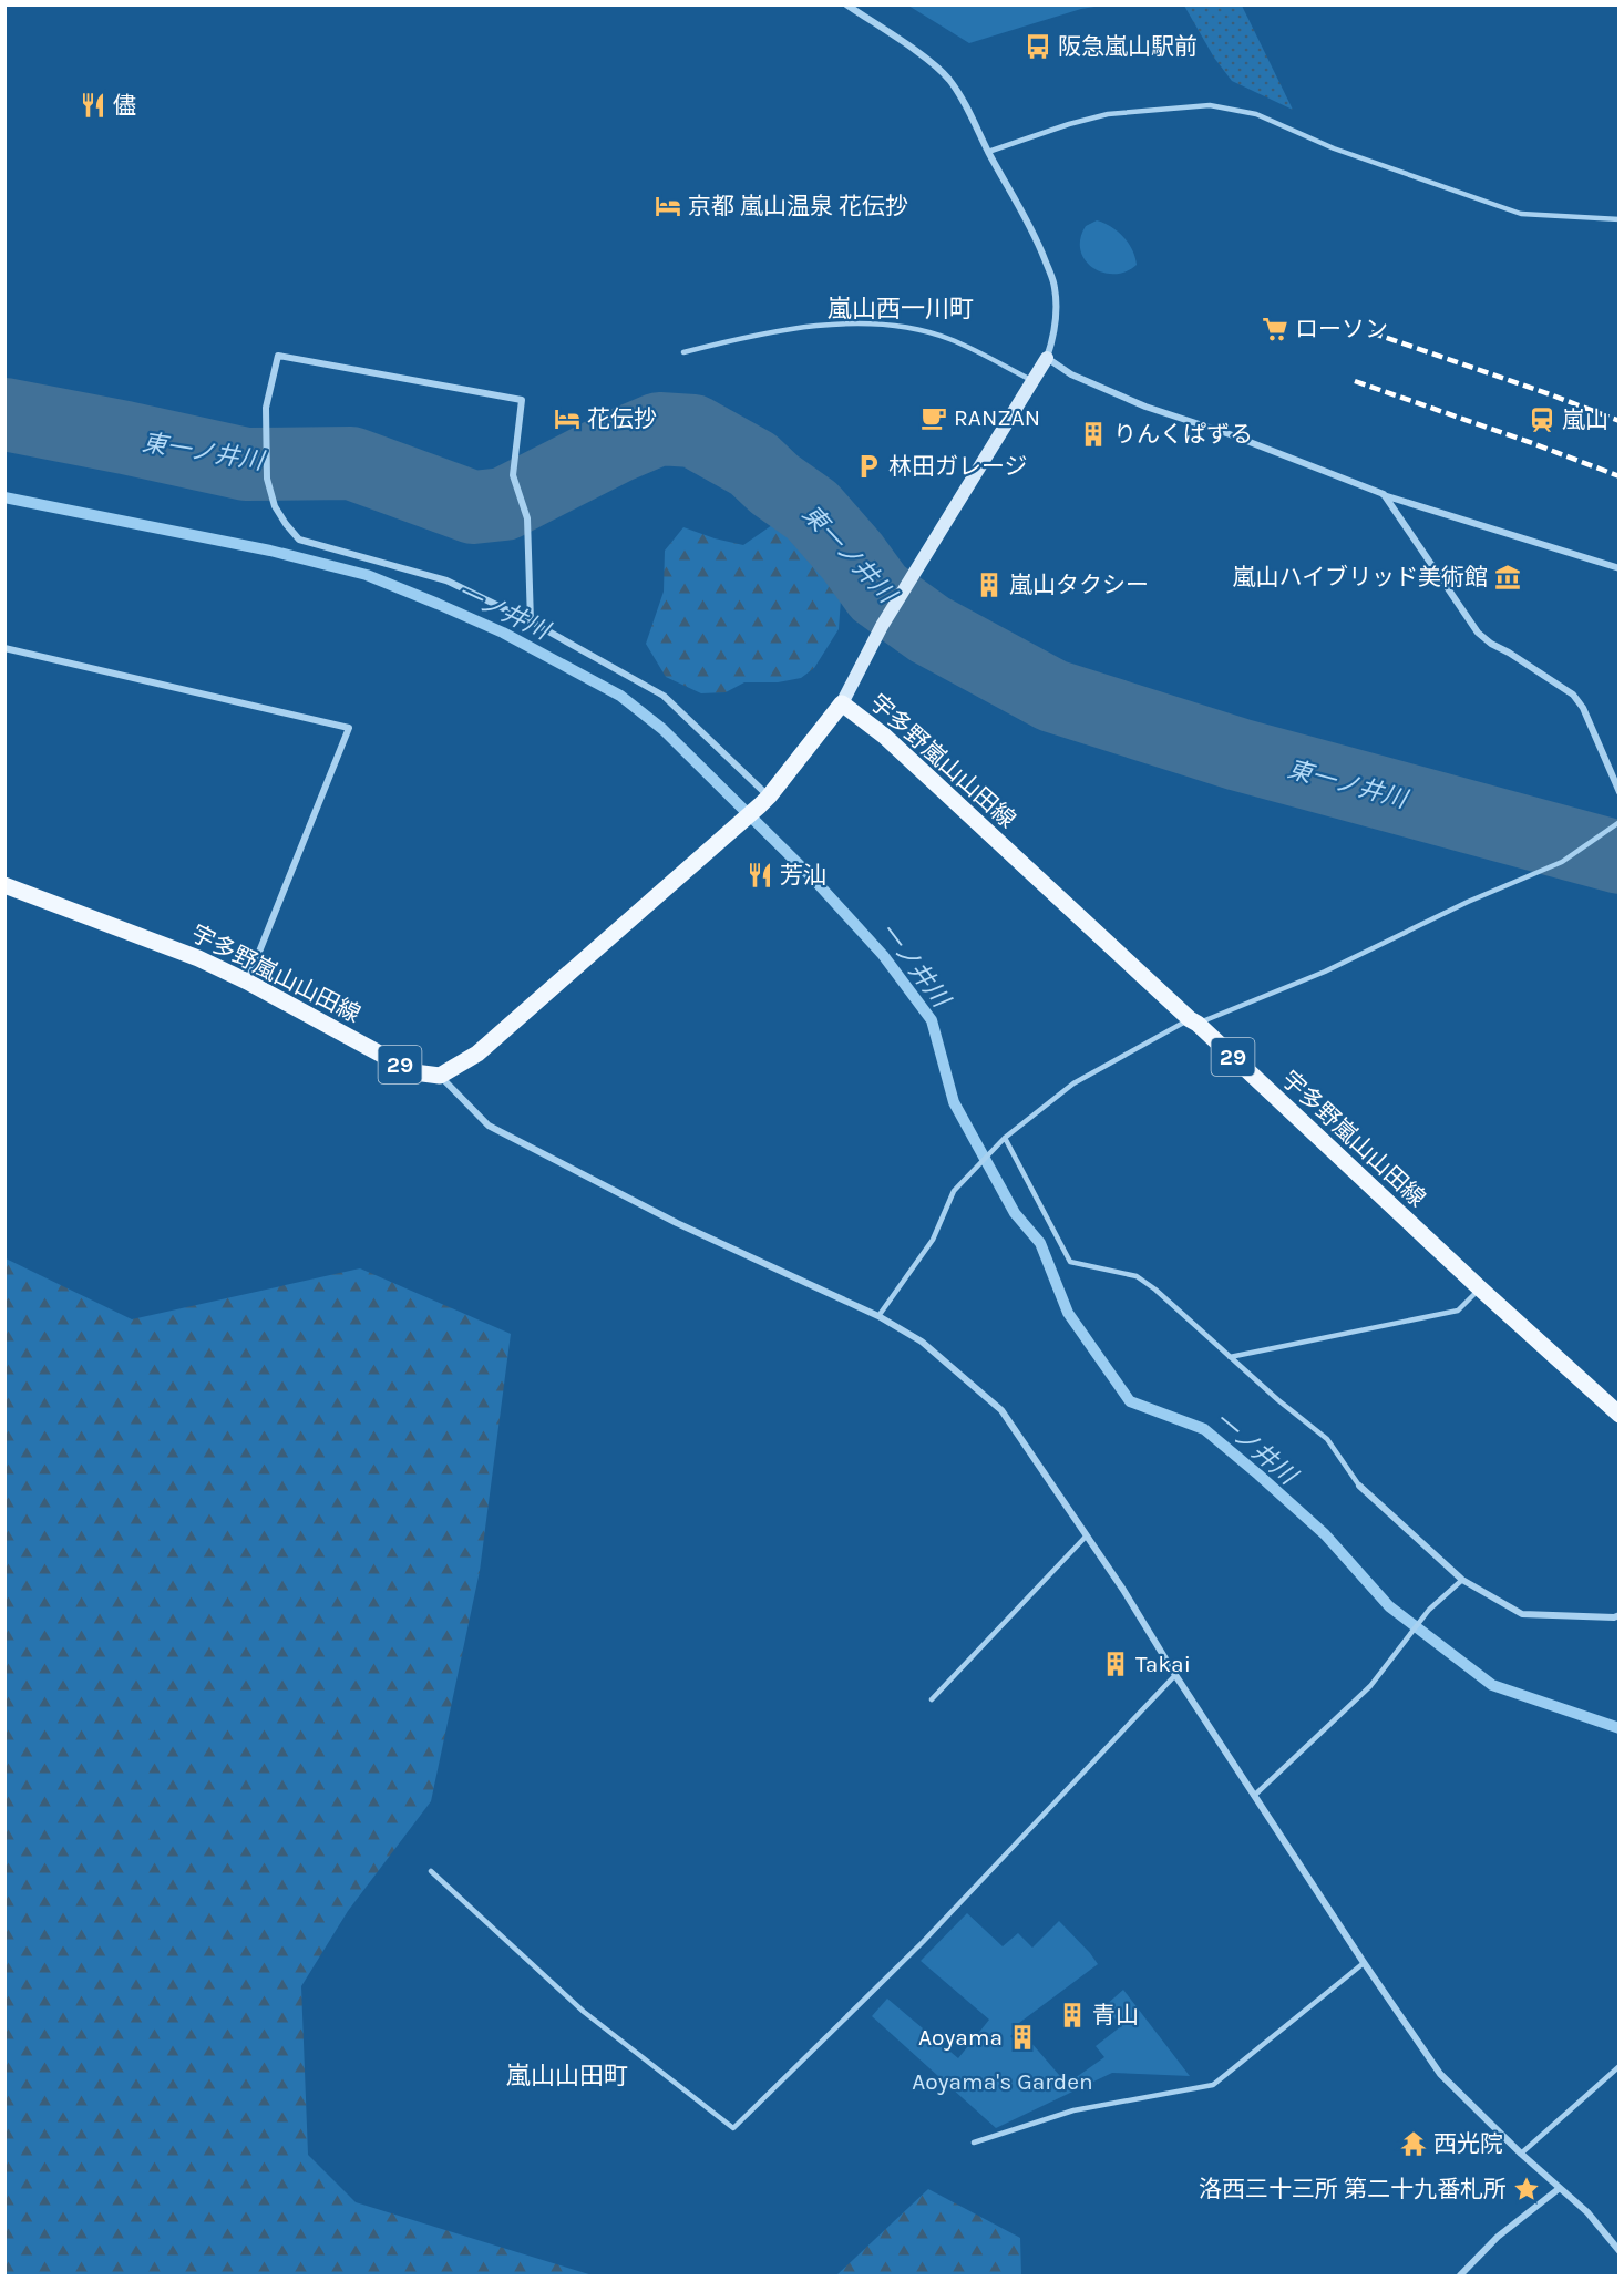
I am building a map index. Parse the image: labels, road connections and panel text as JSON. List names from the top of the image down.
{
  "streets": {
    "main road": ["宇多野嵐山山田線", "29"]
  },
  "districts": ["嵐山西一川町", "嵐山山田町"],
  "water": ["東一ノ井川", "一ノ井川"],
  "parks": ["Aoyama's Garden"],
  "places": {
    "bus stop": ["阪急嵐山駅前"],
    "restaurant": ["儘", "芳汕"],
    "hotel": ["京都 嵐山温泉 花伝抄", "花伝抄"],
    "supermarket": ["ローソン"],
    "cafe": ["RANZAN"],
    "station": ["嵐山"],
    "building": [
      "りんくぱずる",
      "嵐山タクシー",
      "Takai",
      "青山",
      "Aoyama"
    ],
    "parking": ["林田ガレージ"],
    "museum": ["嵐山ハイブリッド美術館"],
    "temple": ["西光院"],
    "place": ["洛西三十三所 第二十九番札所"]
  }
}
